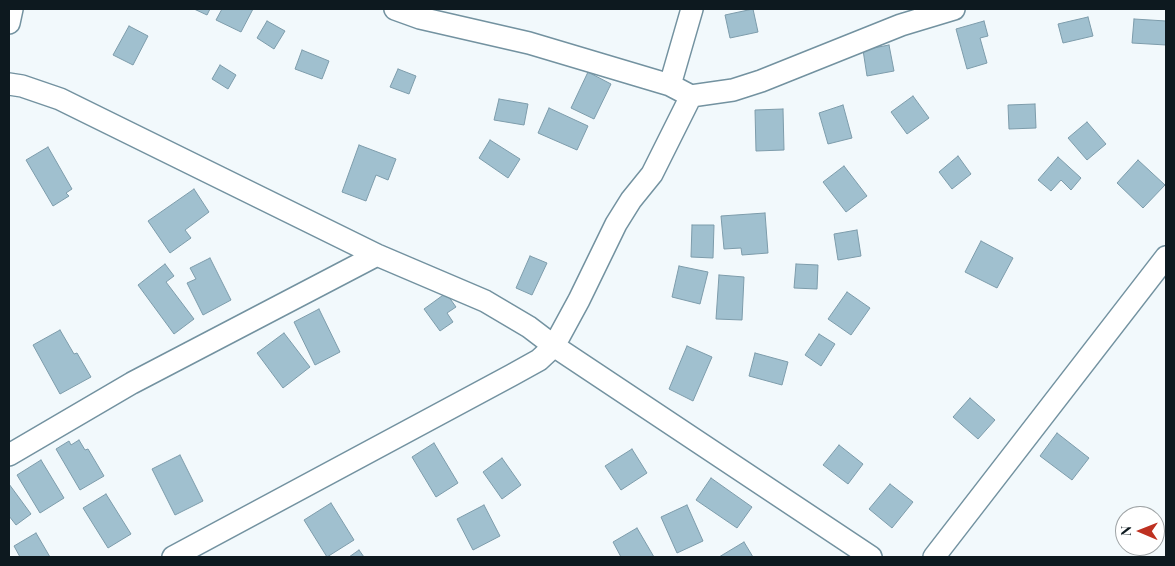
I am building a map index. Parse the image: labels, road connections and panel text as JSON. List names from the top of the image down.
{
  "north": "left"
}
